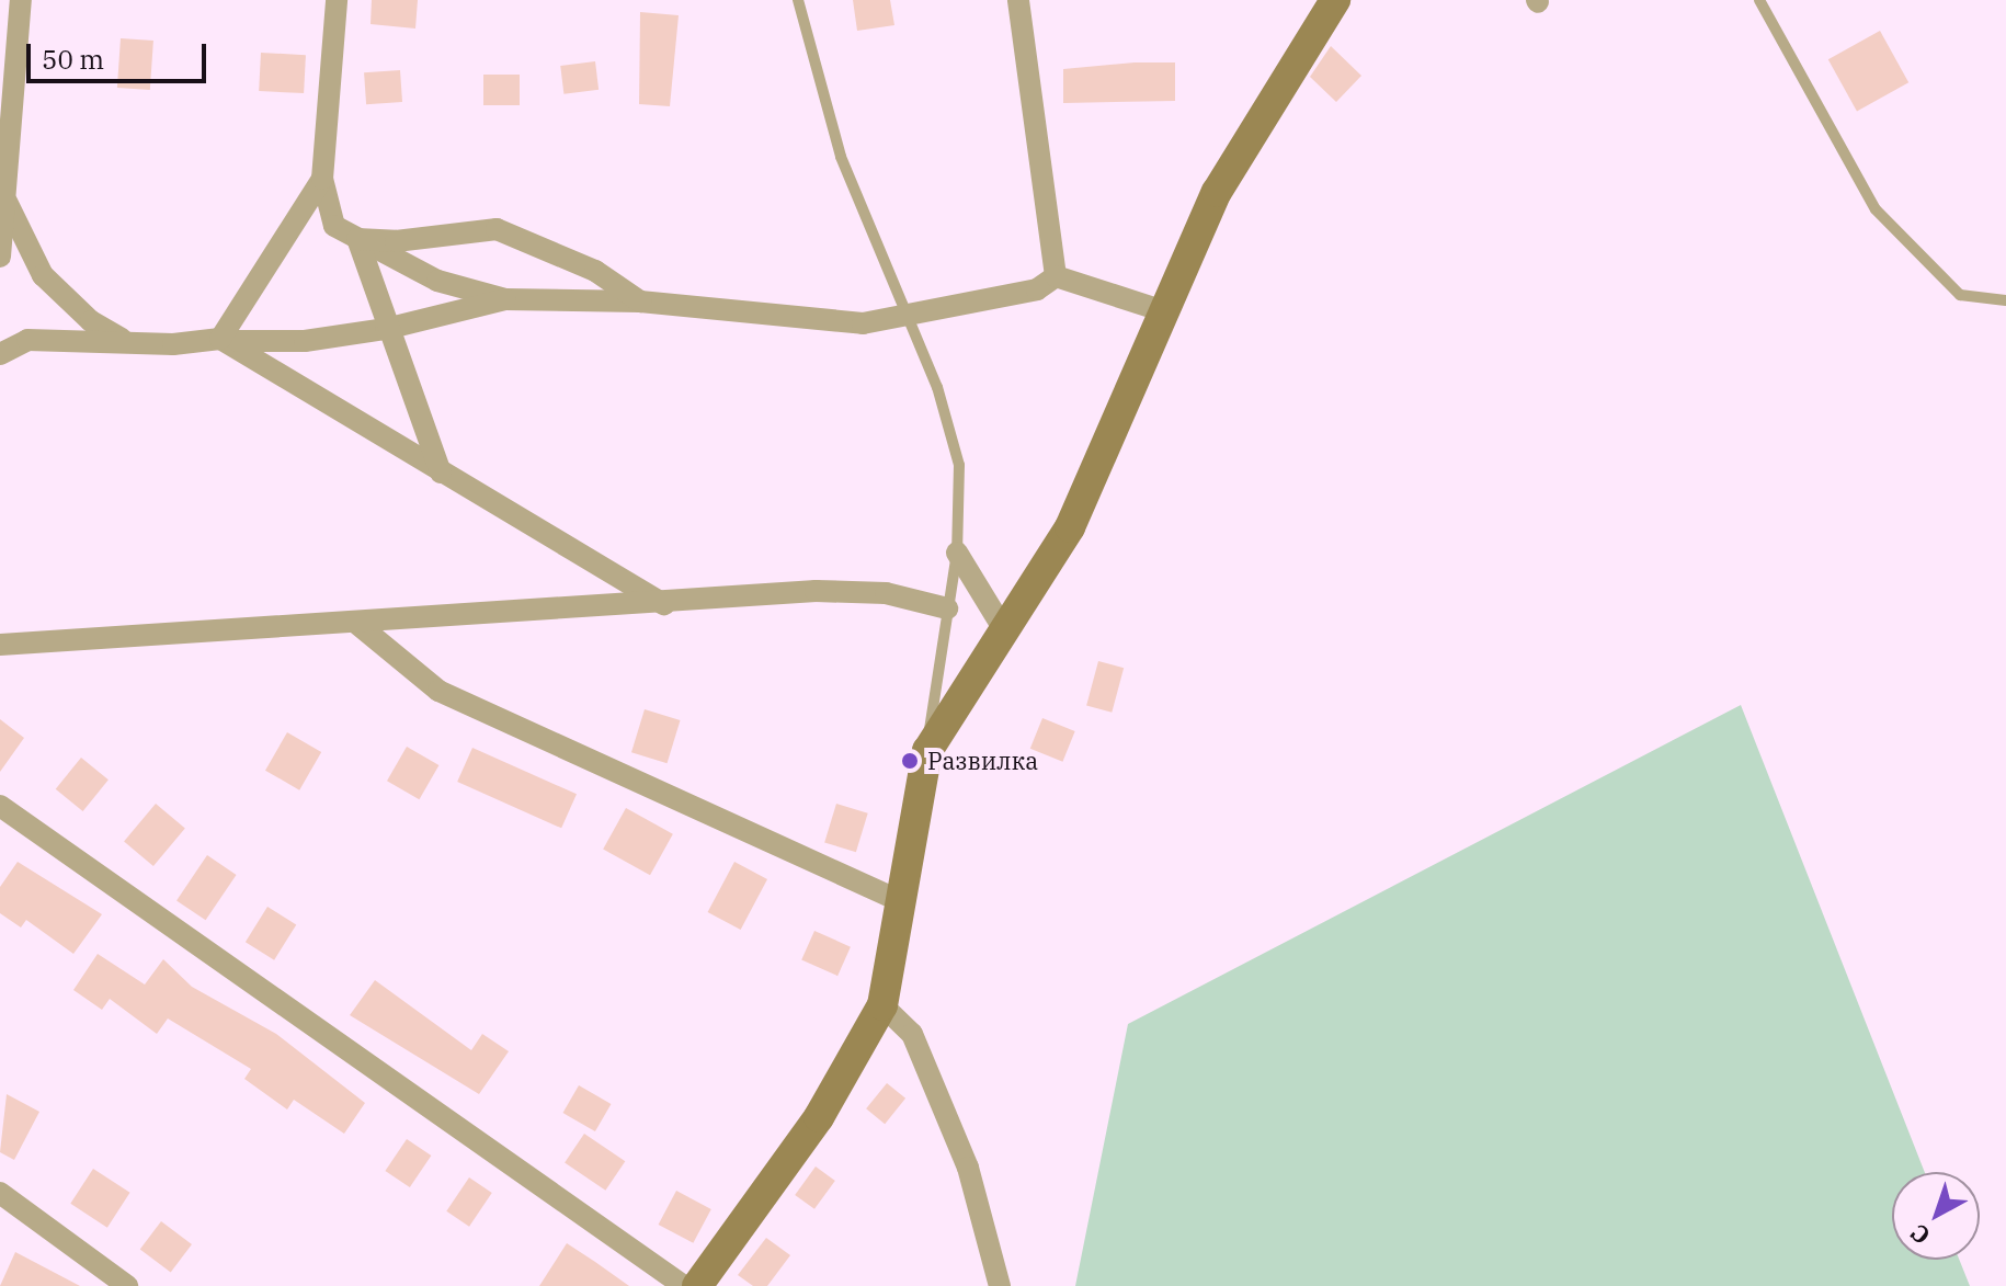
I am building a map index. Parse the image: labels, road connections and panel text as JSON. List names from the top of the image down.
{
  "places": ["Развилка"],
  "scale_bar": "50 m",
  "north": "bottom left"
}
